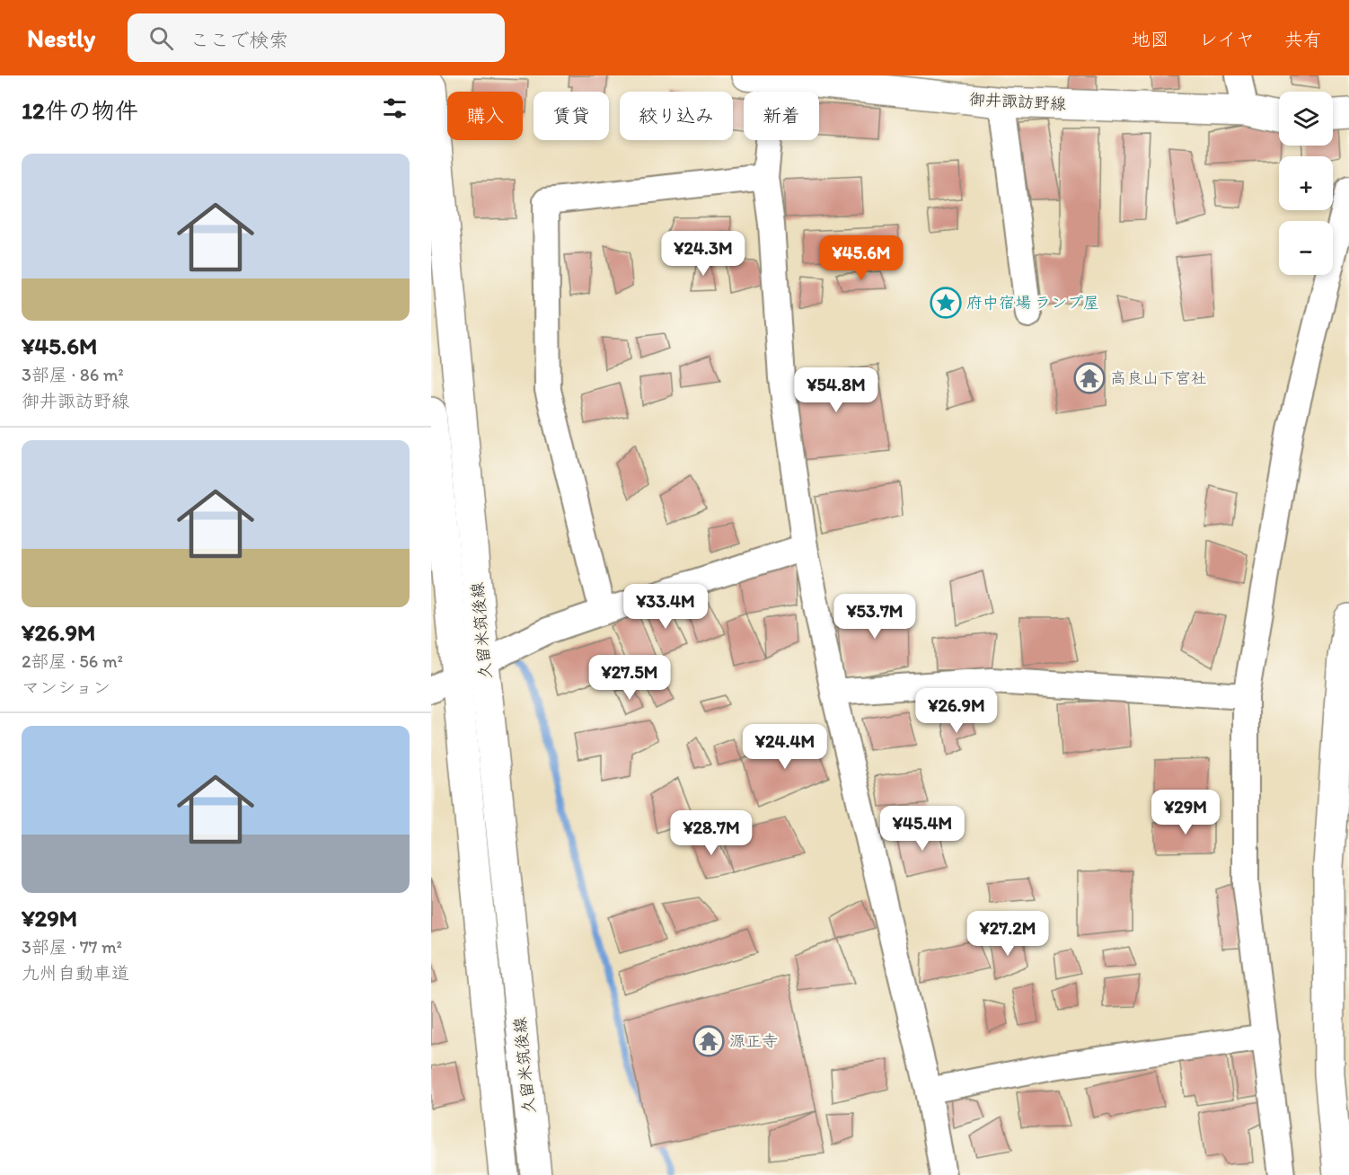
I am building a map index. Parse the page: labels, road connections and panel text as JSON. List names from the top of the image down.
{
  "streets": {
    "main road": ["御井諏訪野線", "久留米筑後線"]
  },
  "places": {
    "place": ["府中宿場 ランプ屋"],
    "temple": ["高良山下宮社", "源正寺"]
  },
  "page": {
    "header": "Nestly",
    "search": "ここで検索",
    "nav": ["地図", "レイヤ", "共有"],
    "heading": "12件の物件",
    "map_buttons": ["+", "−"],
    "chip": [
      "購入",
      "賃貸",
      "絞り込み",
      "新着"
    ],
    "list": [
      {
        "name": "¥45.6M",
        "note": "3部屋 · 86 m² · 御井諏訪野線"
      },
      {
        "name": "¥26.9M",
        "note": "2部屋 · 56 m² · マンション"
      },
      {
        "name": "¥29M",
        "note": "3部屋 · 77 m² · 九州自動車道"
      }
    ],
    "price": [
      "¥24.3M",
      "¥45.6M",
      "¥54.8M",
      "¥33.4M",
      "¥53.7M",
      "¥27.5M",
      "¥26.9M",
      "¥24.4M",
      "¥29M",
      "¥45.4M",
      "¥28.7M",
      "¥27.2M"
    ]
  }
}
